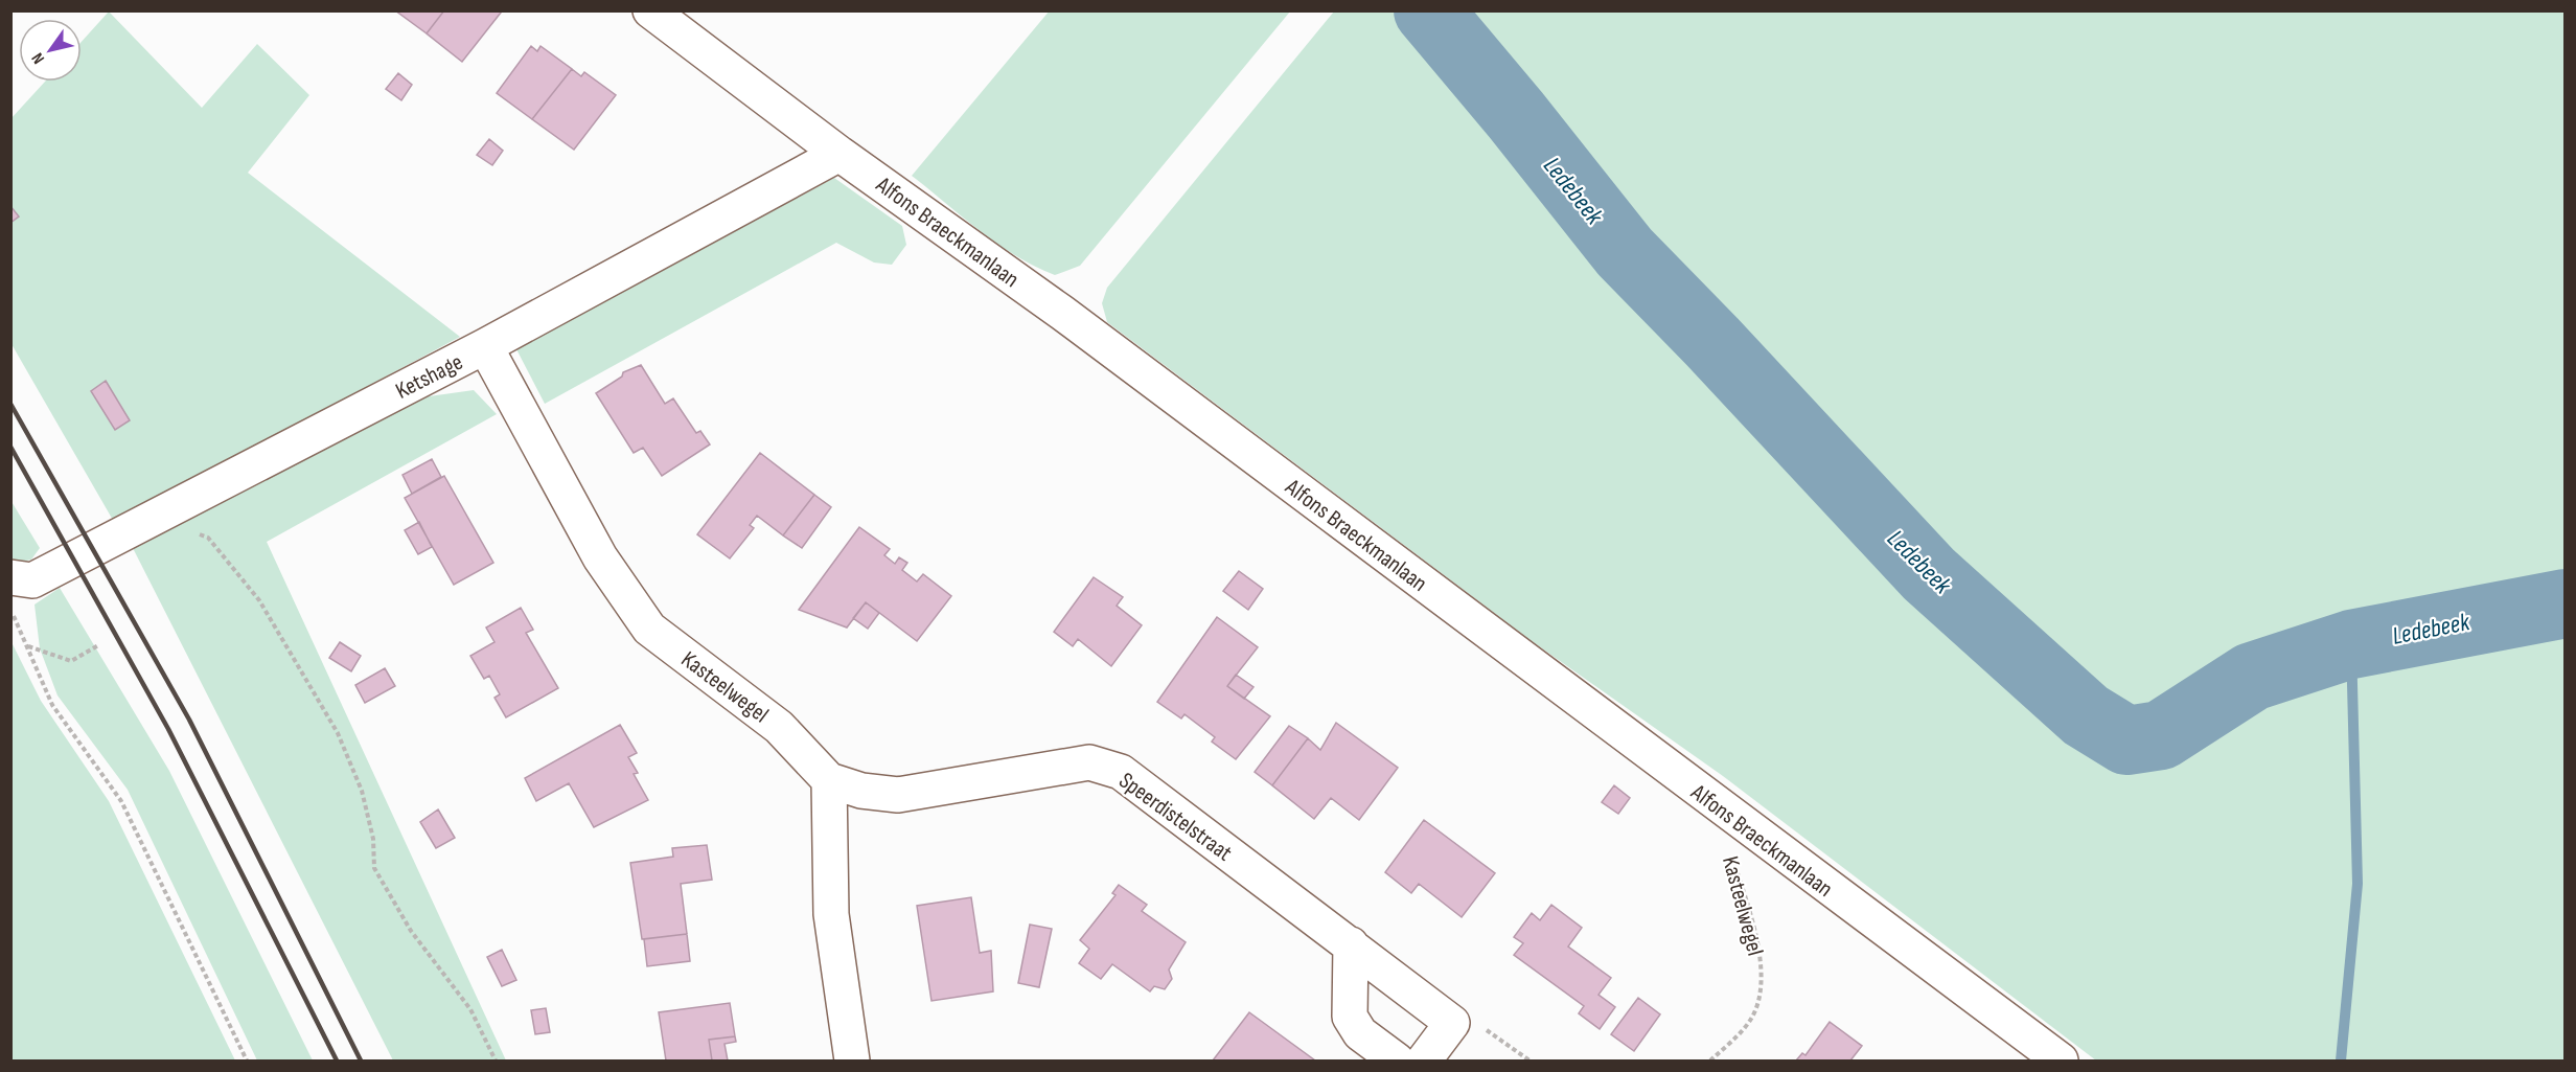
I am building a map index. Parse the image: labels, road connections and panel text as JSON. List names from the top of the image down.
{
  "streets": {
    "street": [
      "Alfons Braeckmanlaan",
      "Ketshage",
      "Kasteelwegel",
      "Speerdistelstraat"
    ]
  },
  "crossings": [
    ["Alfons Braeckmanlaan", "Ketshage"],
    ["Alfons Braeckmanlaan", "Kasteelwegel"],
    ["Ketshage", "Kasteelwegel"],
    ["Kasteelwegel", "Speerdistelstraat"]
  ],
  "water": ["Ledebeek"],
  "north": "bottom left"
}
